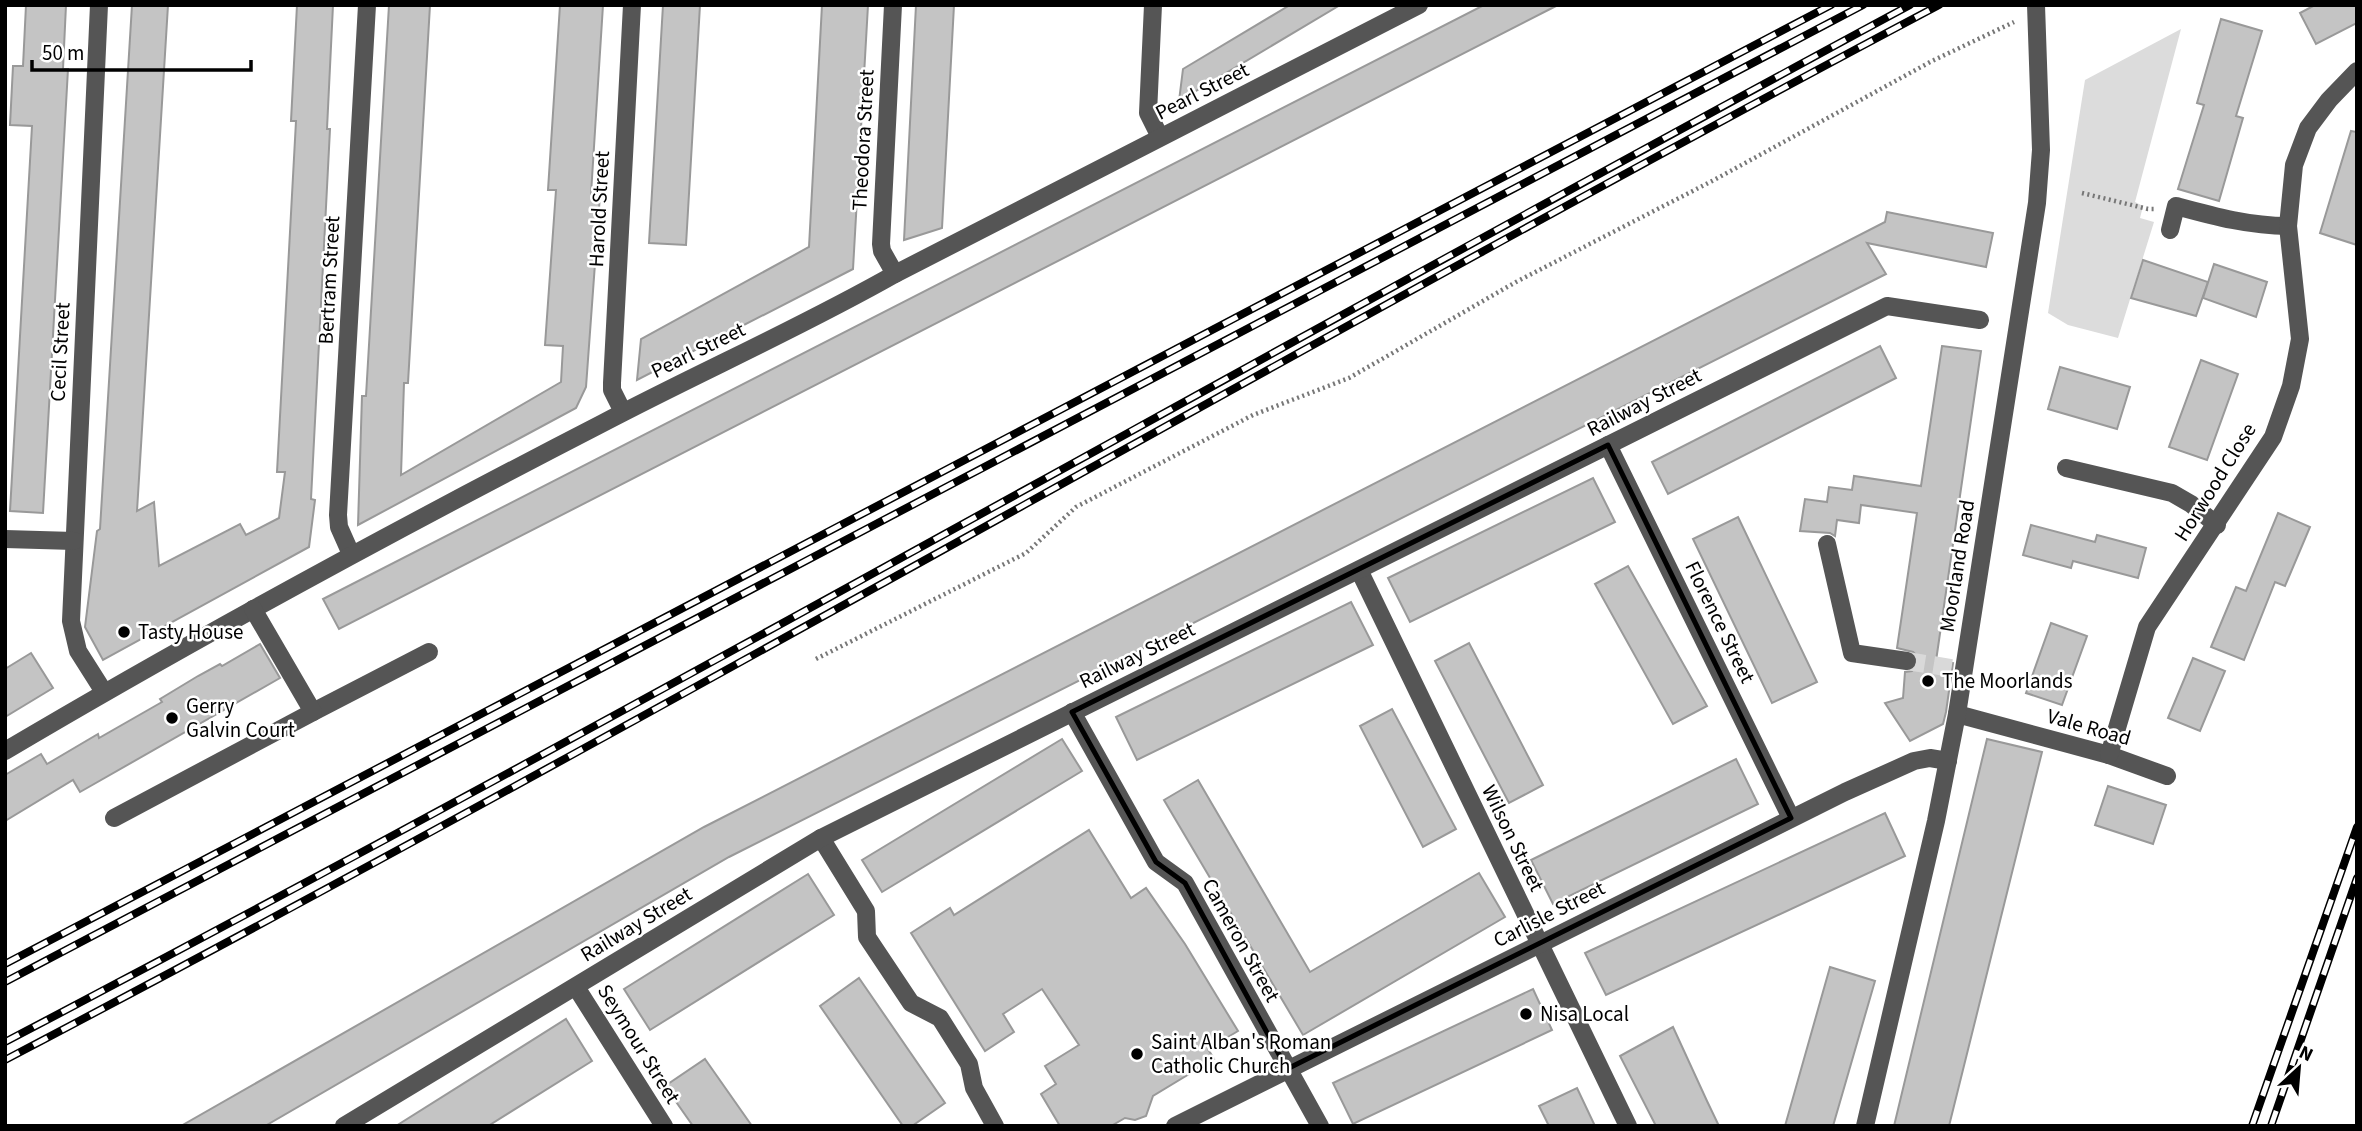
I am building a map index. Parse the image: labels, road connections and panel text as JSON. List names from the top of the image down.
{
  "streets": {
    "street": [
      "Pearl Street",
      "Theodora Street",
      "Harold Street",
      "Bertram Street",
      "Cecil Street",
      "Railway Street",
      "Horwood Close",
      "Moorland Road",
      "Florence Street",
      "Vale Road",
      "Wilson Street",
      "Carlisle Street",
      "Cameron Street",
      "Seymour Street"
    ]
  },
  "crossings": [
    ["Pearl Street", "Theodora Street"],
    ["Pearl Street", "Harold Street"],
    ["Pearl Street", "Bertram Street"],
    ["Pearl Street", "Cecil Street"],
    ["Railway Street", "Florence Street"],
    ["Railway Street", "Wilson Street"],
    ["Railway Street", "Cameron Street"],
    ["Railway Street", "Seymour Street"],
    ["Horwood Close", "Vale Road"],
    ["Moorland Road", "Vale Road"],
    ["Moorland Road", "Carlisle Street"],
    ["Florence Street", "Carlisle Street"],
    ["Wilson Street", "Carlisle Street"],
    ["Carlisle Street", "Cameron Street"]
  ],
  "places": [
    "Tasty House",
    "The Moorlands",
    "Gerry Galvin Court",
    "Nisa Local",
    "Saint Alban's Roman Catholic Church"
  ],
  "scale_bar": "50 m",
  "north": "top right"
}
